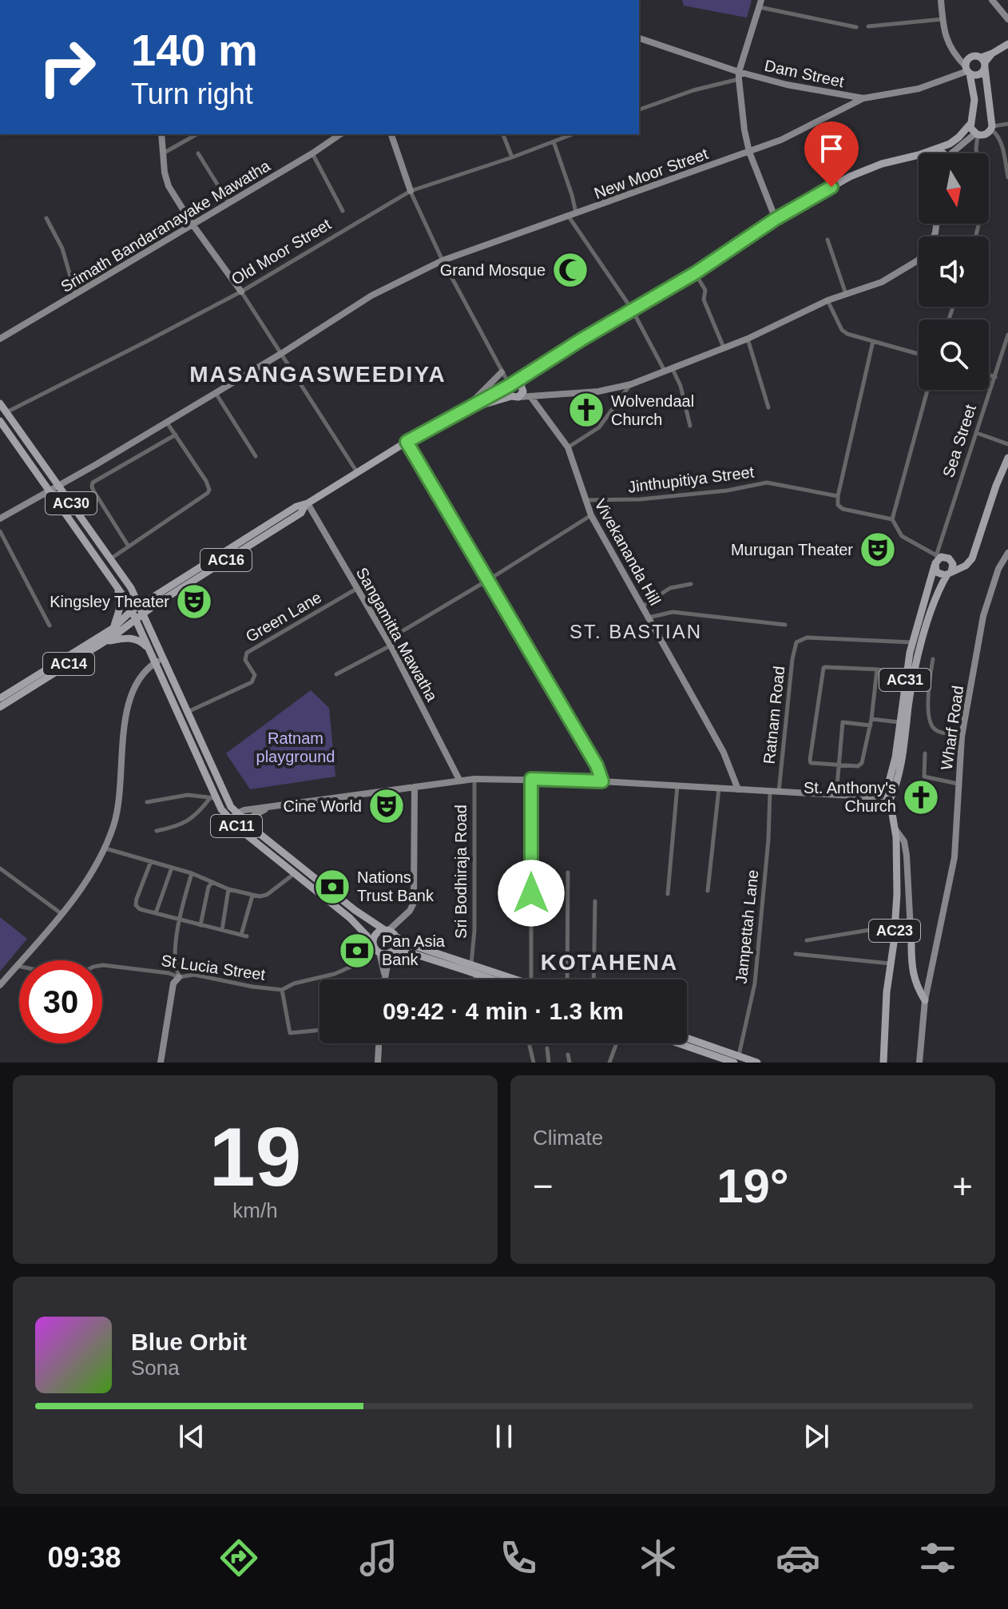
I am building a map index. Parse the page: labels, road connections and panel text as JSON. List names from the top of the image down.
{
  "streets": {
    "main road": [
      "Dam Street",
      "New Moor Street",
      "Srimath Bandaranayake Mawatha",
      "AC30",
      "Vivekananda Hill",
      "AC16",
      "Sangamitta Mawatha",
      "AC14",
      "AC31",
      "Wharf Road",
      "AC11",
      "AC23"
    ],
    "street": [
      "Old Moor Street",
      "Sea Street",
      "Jinthupitiya Street",
      "Green Lane",
      "Ratnam Road",
      "Sri Bodhiraja Road",
      "Jampettah Lane",
      "St Lucia Street"
    ]
  },
  "crossings": [
    ["Dam Street", "New Moor Street"],
    ["New Moor Street", "AC30"],
    ["Old Moor Street", "AC30"],
    ["Jinthupitiya Street", "Vivekananda Hill"],
    ["AC30", "AC16"],
    ["AC30", "AC14"],
    ["AC30", "AC11"],
    ["AC16", "Sangamitta Mawatha"],
    ["AC16", "AC14"],
    ["AC16", "AC11"],
    ["Green Lane", "Sangamitta Mawatha"],
    ["Green Lane", "AC11"],
    ["AC14", "AC11"],
    ["AC31", "Ratnam Road"],
    ["AC31", "AC23"],
    ["AC11", "St Lucia Street"]
  ],
  "districts": ["MASANGASWEEDIYA", "ST. BASTIAN", "KOTAHENA"],
  "parks": ["Ratnam playground"],
  "places": {
    "mosque": ["Grand Mosque"],
    "church": ["Wolvendaal Church", "St. Anthony's Church"],
    "theatre": ["Murugan Theater", "Kingsley Theater", "Cine World"],
    "bank": ["Nations Trust Bank", "Pan Asia Bank"]
  },
  "north": "bottom",
  "page": {
    "turn": ["140 m", "Turn right"],
    "limit": "30",
    "trip": "09:42 · 4 min · 1.3 km",
    "tile": [
      ["19", "km/h"],
      "Climate"
    ],
    "heat": ["−", "19°", "+"],
    "song": ["Blue Orbit", "Sona"],
    "tabs": "09:38"
  }
}
